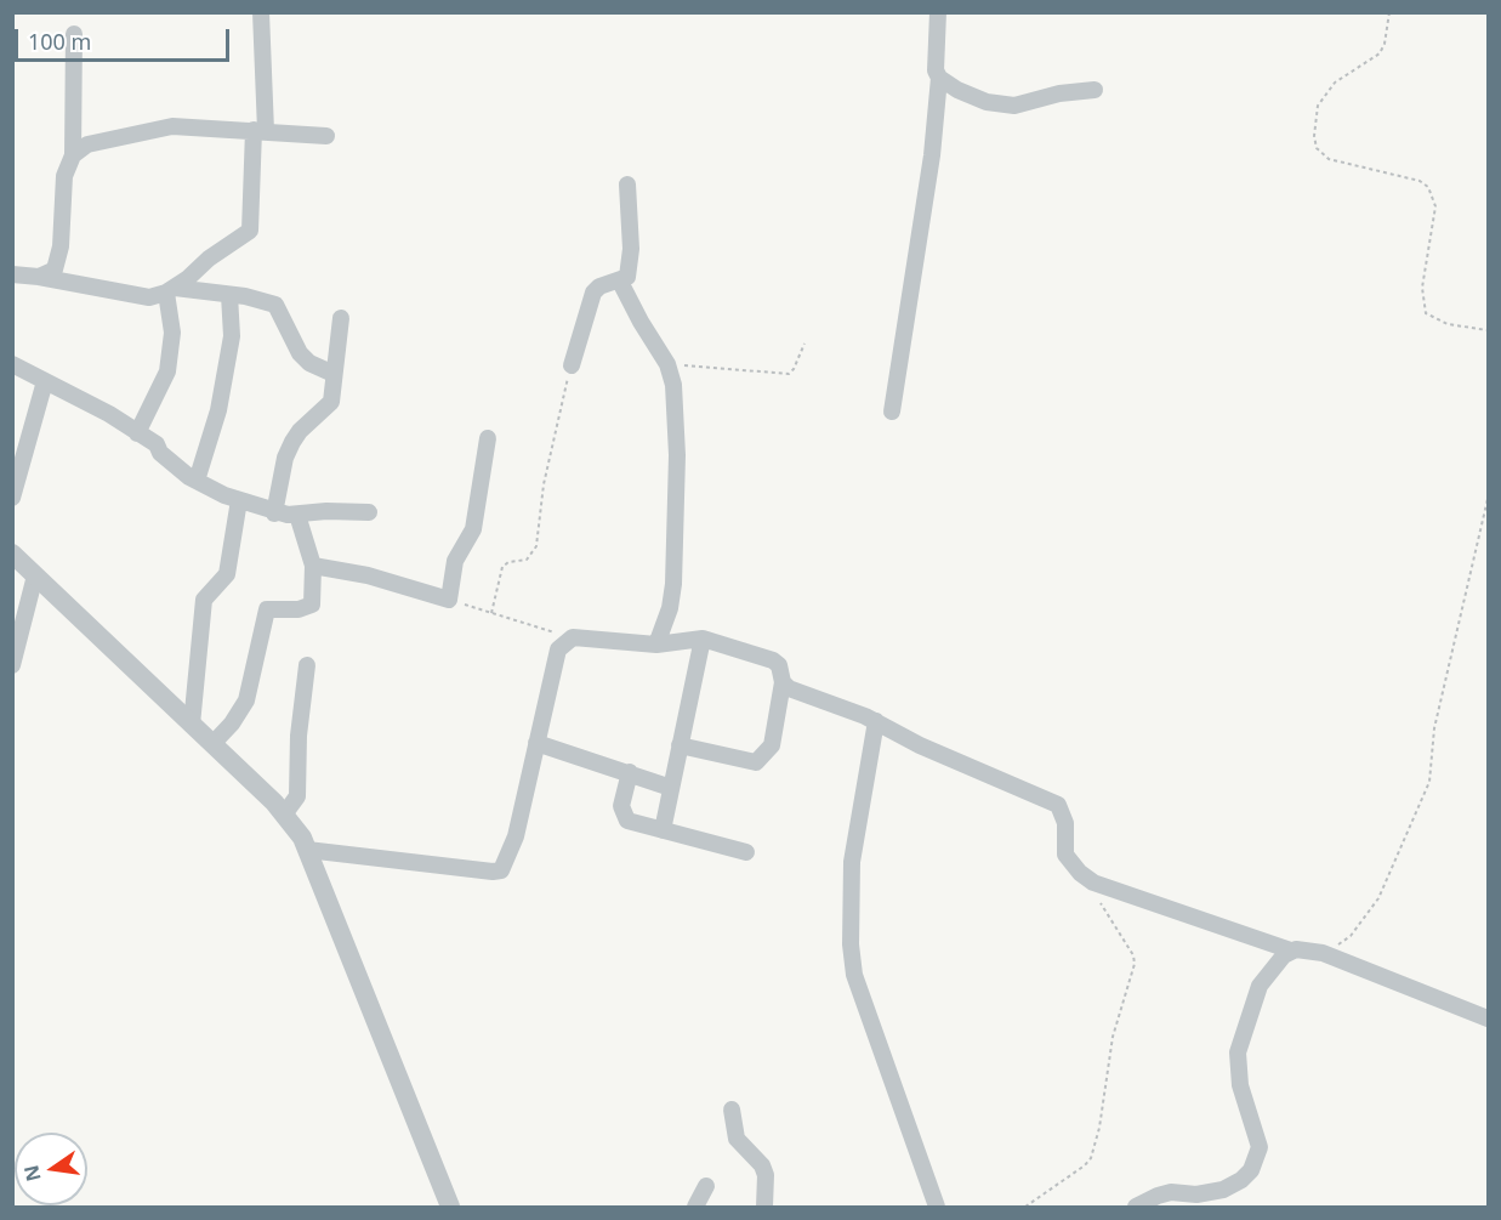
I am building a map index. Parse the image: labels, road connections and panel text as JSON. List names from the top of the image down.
{
  "scale_bar": "100 m",
  "north": "left"
}
